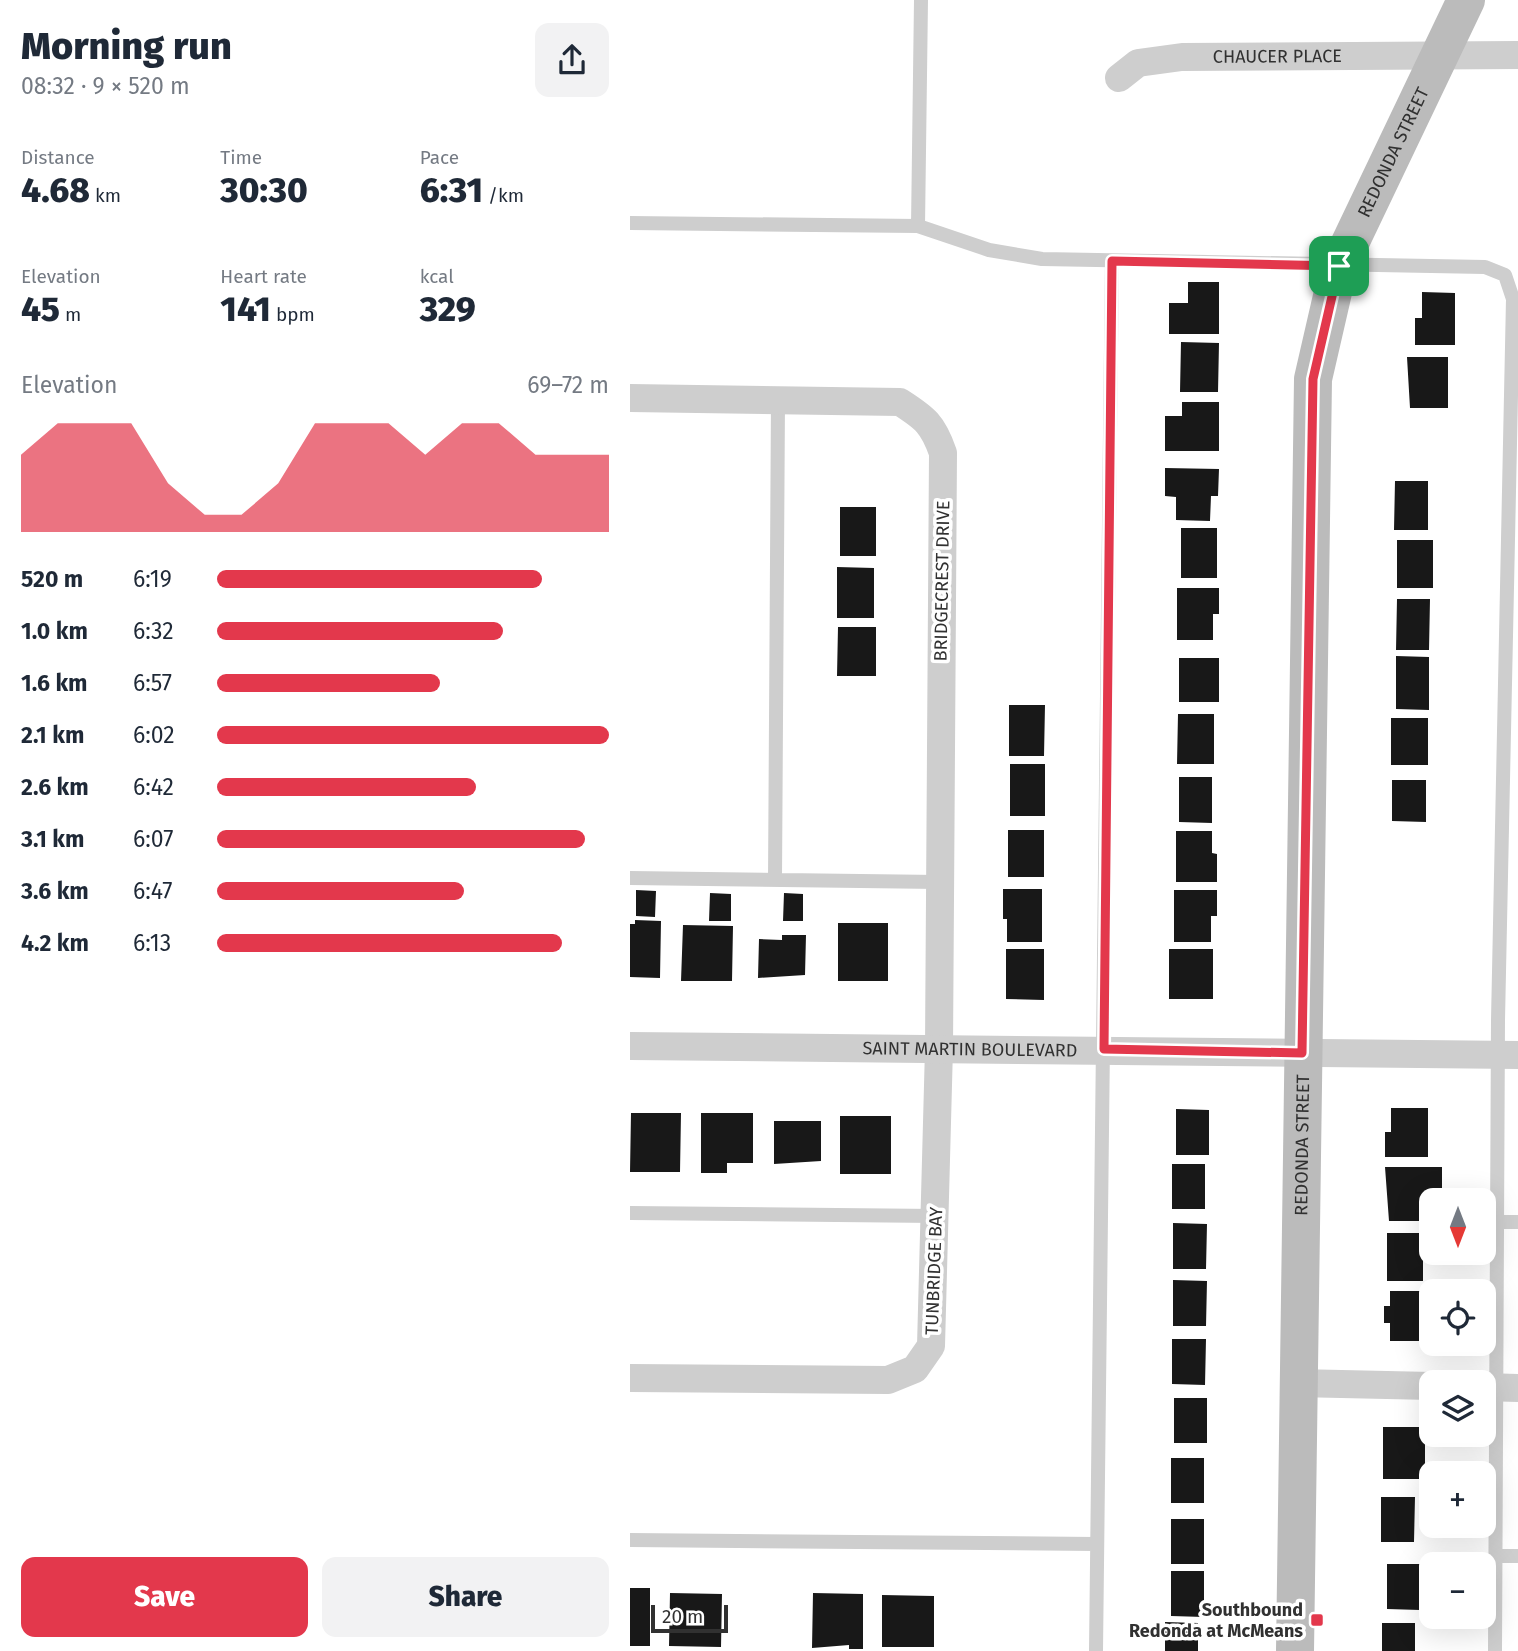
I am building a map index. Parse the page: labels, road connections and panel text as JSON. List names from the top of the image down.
{
  "streets": {
    "street": [
      "CHAUCER PLACE",
      "REDONDA STREET",
      "BRIDGECREST DRIVE",
      "SAINT MARTIN BOULEVARD",
      "TUNBRIDGE BAY"
    ]
  },
  "crossings": [
    ["CHAUCER PLACE", "REDONDA STREET"],
    ["REDONDA STREET", "SAINT MARTIN BOULEVARD"],
    ["BRIDGECREST DRIVE", "SAINT MARTIN BOULEVARD"],
    ["BRIDGECREST DRIVE", "TUNBRIDGE BAY"],
    ["SAINT MARTIN BOULEVARD", "TUNBRIDGE BAY"]
  ],
  "places": {
    "transit": ["Southbound Redonda at McMeans"]
  },
  "scale_bar": "20 m",
  "north": "bottom",
  "page": {
    "heading": ["Morning run", "08:32 · 9 × 520 m"],
    "stats": [
      ["Distance", "4.68 km"],
      ["Time", "30:30"],
      ["Pace", "6:31 /km"],
      ["Elevation", "45 m"],
      ["Heart rate", "141 bpm"],
      ["kcal", "329"]
    ],
    "chart": ["Elevation", "69–72 m"],
    "list": [
      {
        "name": "520 m",
        "note": "6:19"
      },
      {
        "name": "1.0 km",
        "note": "6:32"
      },
      {
        "name": "1.6 km",
        "note": "6:57"
      },
      {
        "name": "2.1 km",
        "note": "6:02"
      },
      {
        "name": "2.6 km",
        "note": "6:42"
      },
      {
        "name": "3.1 km",
        "note": "6:07"
      },
      {
        "name": "3.6 km",
        "note": "6:47"
      },
      {
        "name": "4.2 km",
        "note": "6:13"
      }
    ],
    "map_buttons": ["+", "−"],
    "buttons": ["Save", "Share"],
    "scale": "20 m"
  }
}
